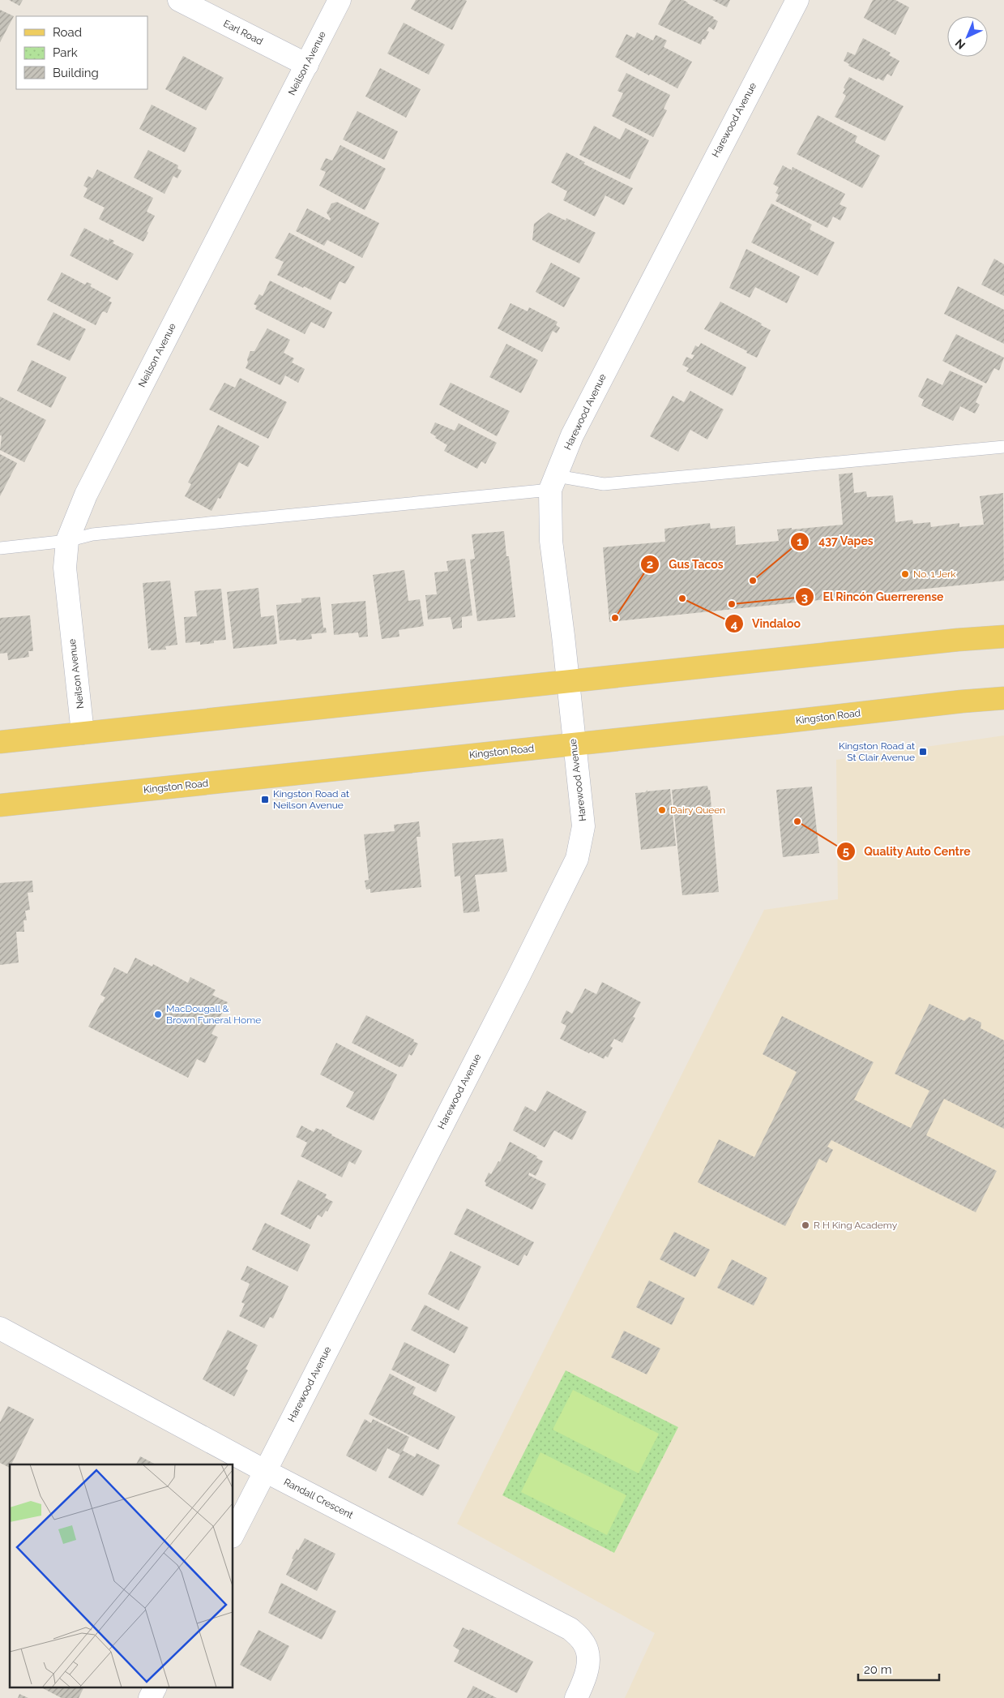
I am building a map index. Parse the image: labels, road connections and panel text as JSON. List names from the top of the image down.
{
  "streets": {
    "main road": ["Kingston Road"],
    "street": [
      "Earl Road",
      "Neilson Avenue",
      "Harewood Avenue",
      "Randall Crescent"
    ]
  },
  "crossings": [
    ["Earl Road", "Neilson Avenue"],
    ["Harewood Avenue", "Kingston Road"],
    ["Harewood Avenue", "Randall Crescent"]
  ],
  "places": {
    "other": [
      "No. 1 Jerk",
      "437 Vapes",
      "Vindaloo",
      "El Rincón Guerrerense",
      "Gus Tacos",
      "Dairy Queen",
      "Quality Auto Centre",
      "MacDougall & Brown Funeral Home",
      "R H King Academy"
    ],
    "transit": ["Kingston Road at St Clair Avenue", "Kingston Road at Neilson Avenue"]
  },
  "legend": ["Road", "Park", "Building"],
  "scale_bar": "20 m",
  "north": "bottom left"
}
